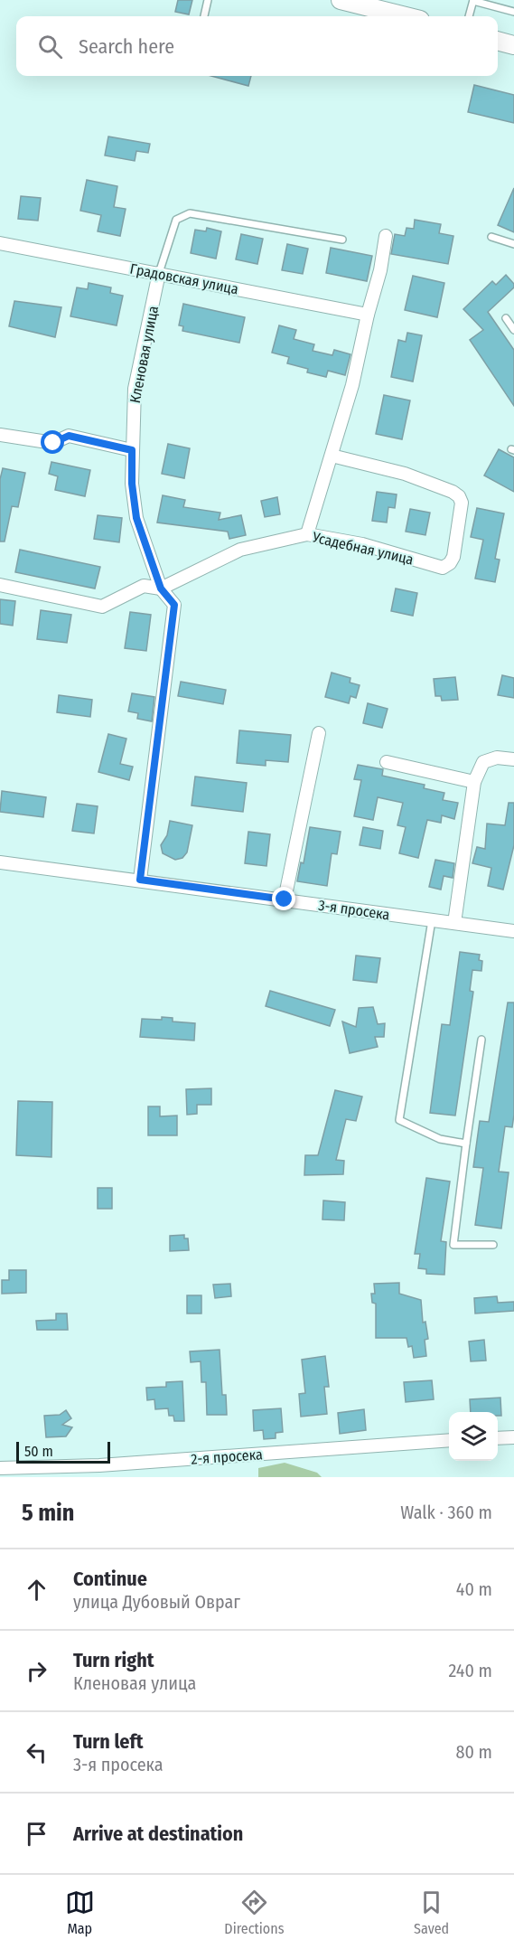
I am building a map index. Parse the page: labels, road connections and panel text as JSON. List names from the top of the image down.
{
  "streets": {
    "street": [
      "Градовская улица",
      "Кленовая улица",
      "Усадебная улица",
      "3-я просека",
      "2-я просека"
    ]
  },
  "crossings": [
    ["Градовская улица", "Кленовая улица"],
    ["Кленовая улица", "Усадебная улица"],
    ["Кленовая улица", "3-я просека"]
  ],
  "scale_bar": "50 m",
  "page": {
    "search": "Search here",
    "scale": "50 m",
    "heading": ["5 min", "Walk · 360 m"],
    "list": [
      ["Continue", "улица Дубовый Овраг", "40 m"],
      ["Turn right", "Кленовая улица", "240 m"],
      ["Turn left", "3-я просека", "80 m"],
      "Arrive at destination"
    ],
    "nav": ["Map", "Directions", "Saved"]
  }
}
